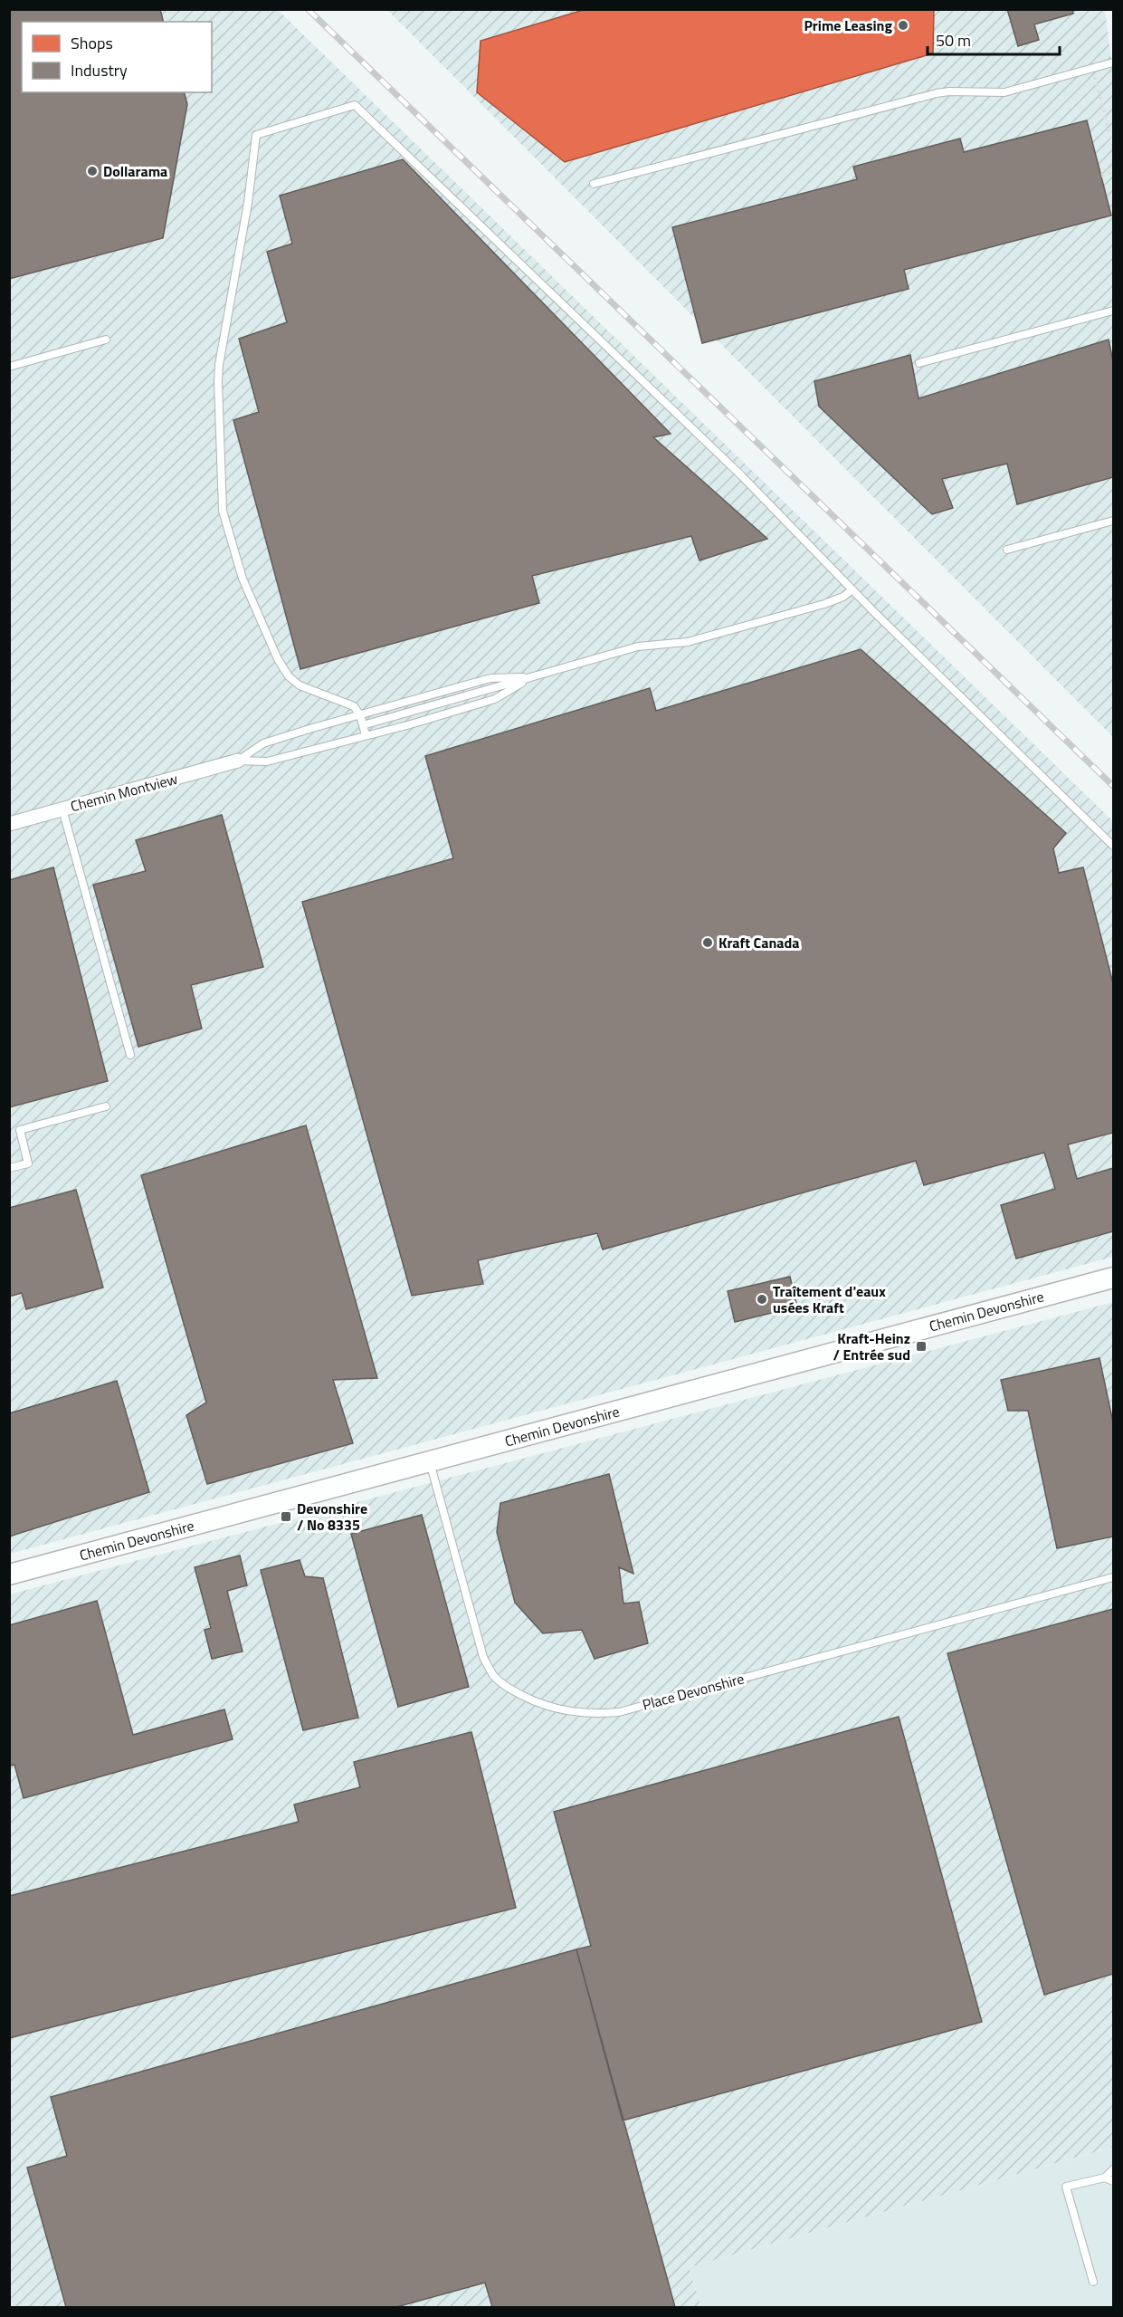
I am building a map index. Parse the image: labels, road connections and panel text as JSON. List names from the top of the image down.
{
  "streets": {
    "street": ["Chemin Montview", "Chemin Devonshire"],
    "lane": ["Place Devonshire"]
  },
  "crossings": [
    ["Chemin Devonshire", "Place Devonshire"]
  ],
  "places": {
    "other": [
      "Prime Leasing",
      "Dollarama",
      "Kraft Canada",
      "Traîtement d'eaux usées Kraft"
    ],
    "transit": ["Kraft-Heinz / Entrée sud", "Devonshire / No 8335"]
  },
  "legend": ["Shops", "Industry"],
  "scale_bar": "50 m"
}
